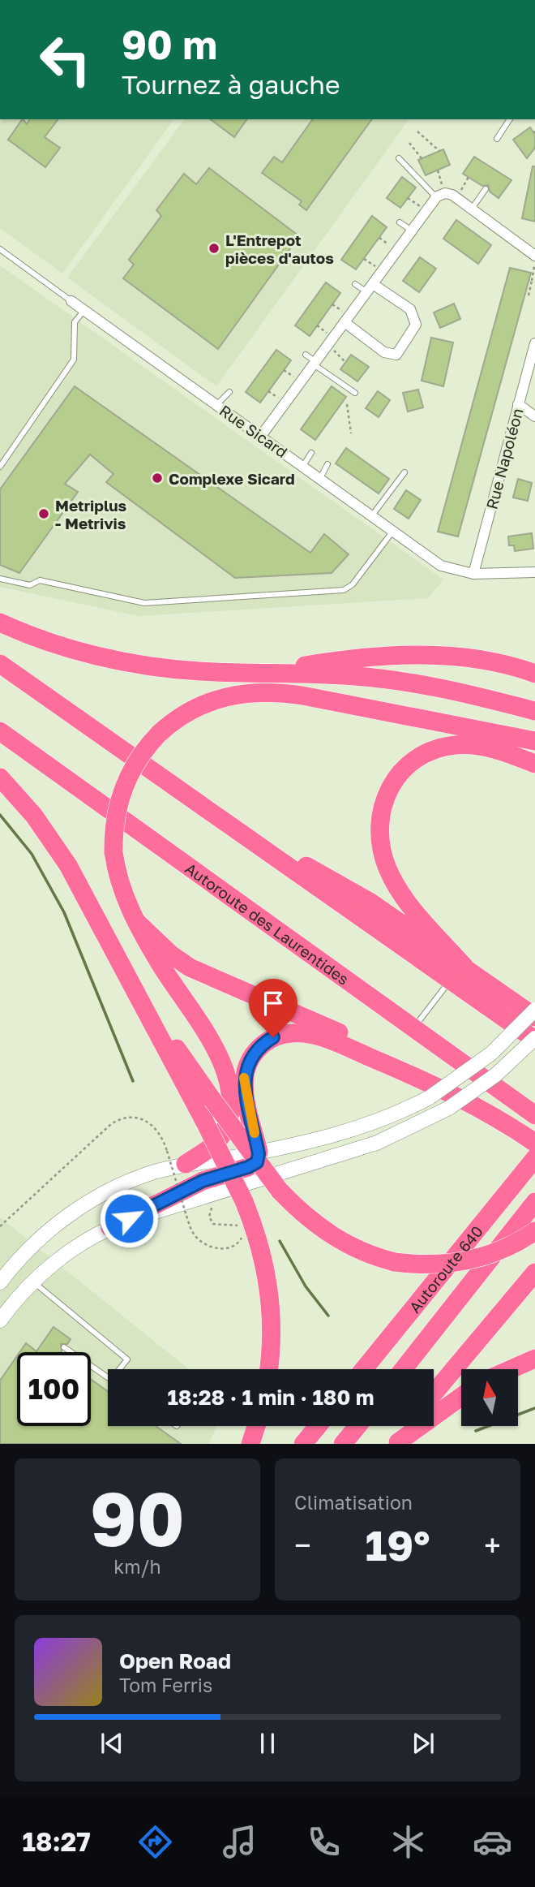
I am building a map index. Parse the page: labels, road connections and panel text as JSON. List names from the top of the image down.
{
  "streets": {
    "highway": ["Autoroute des Laurentides", "Autoroute 640"],
    "street": ["Rue Sicard", "Rue Napoléon"]
  },
  "crossings": [
    ["Rue Sicard", "Rue Napoléon"]
  ],
  "places": ["L'Entrepot pièces d'autos", "Complexe Sicard", "Metriplus - Metrivis"],
  "north": "top",
  "page": {
    "turn": ["90 m", "Tournez à gauche"],
    "limit": "100",
    "trip": "18:28 · 1 min · 180 m",
    "tile": [
      ["90", "km/h"],
      "Climatisation"
    ],
    "heat": ["−", "19°", "+"],
    "song": ["Open Road", "Tom Ferris"],
    "tabs": "18:27"
  }
}
